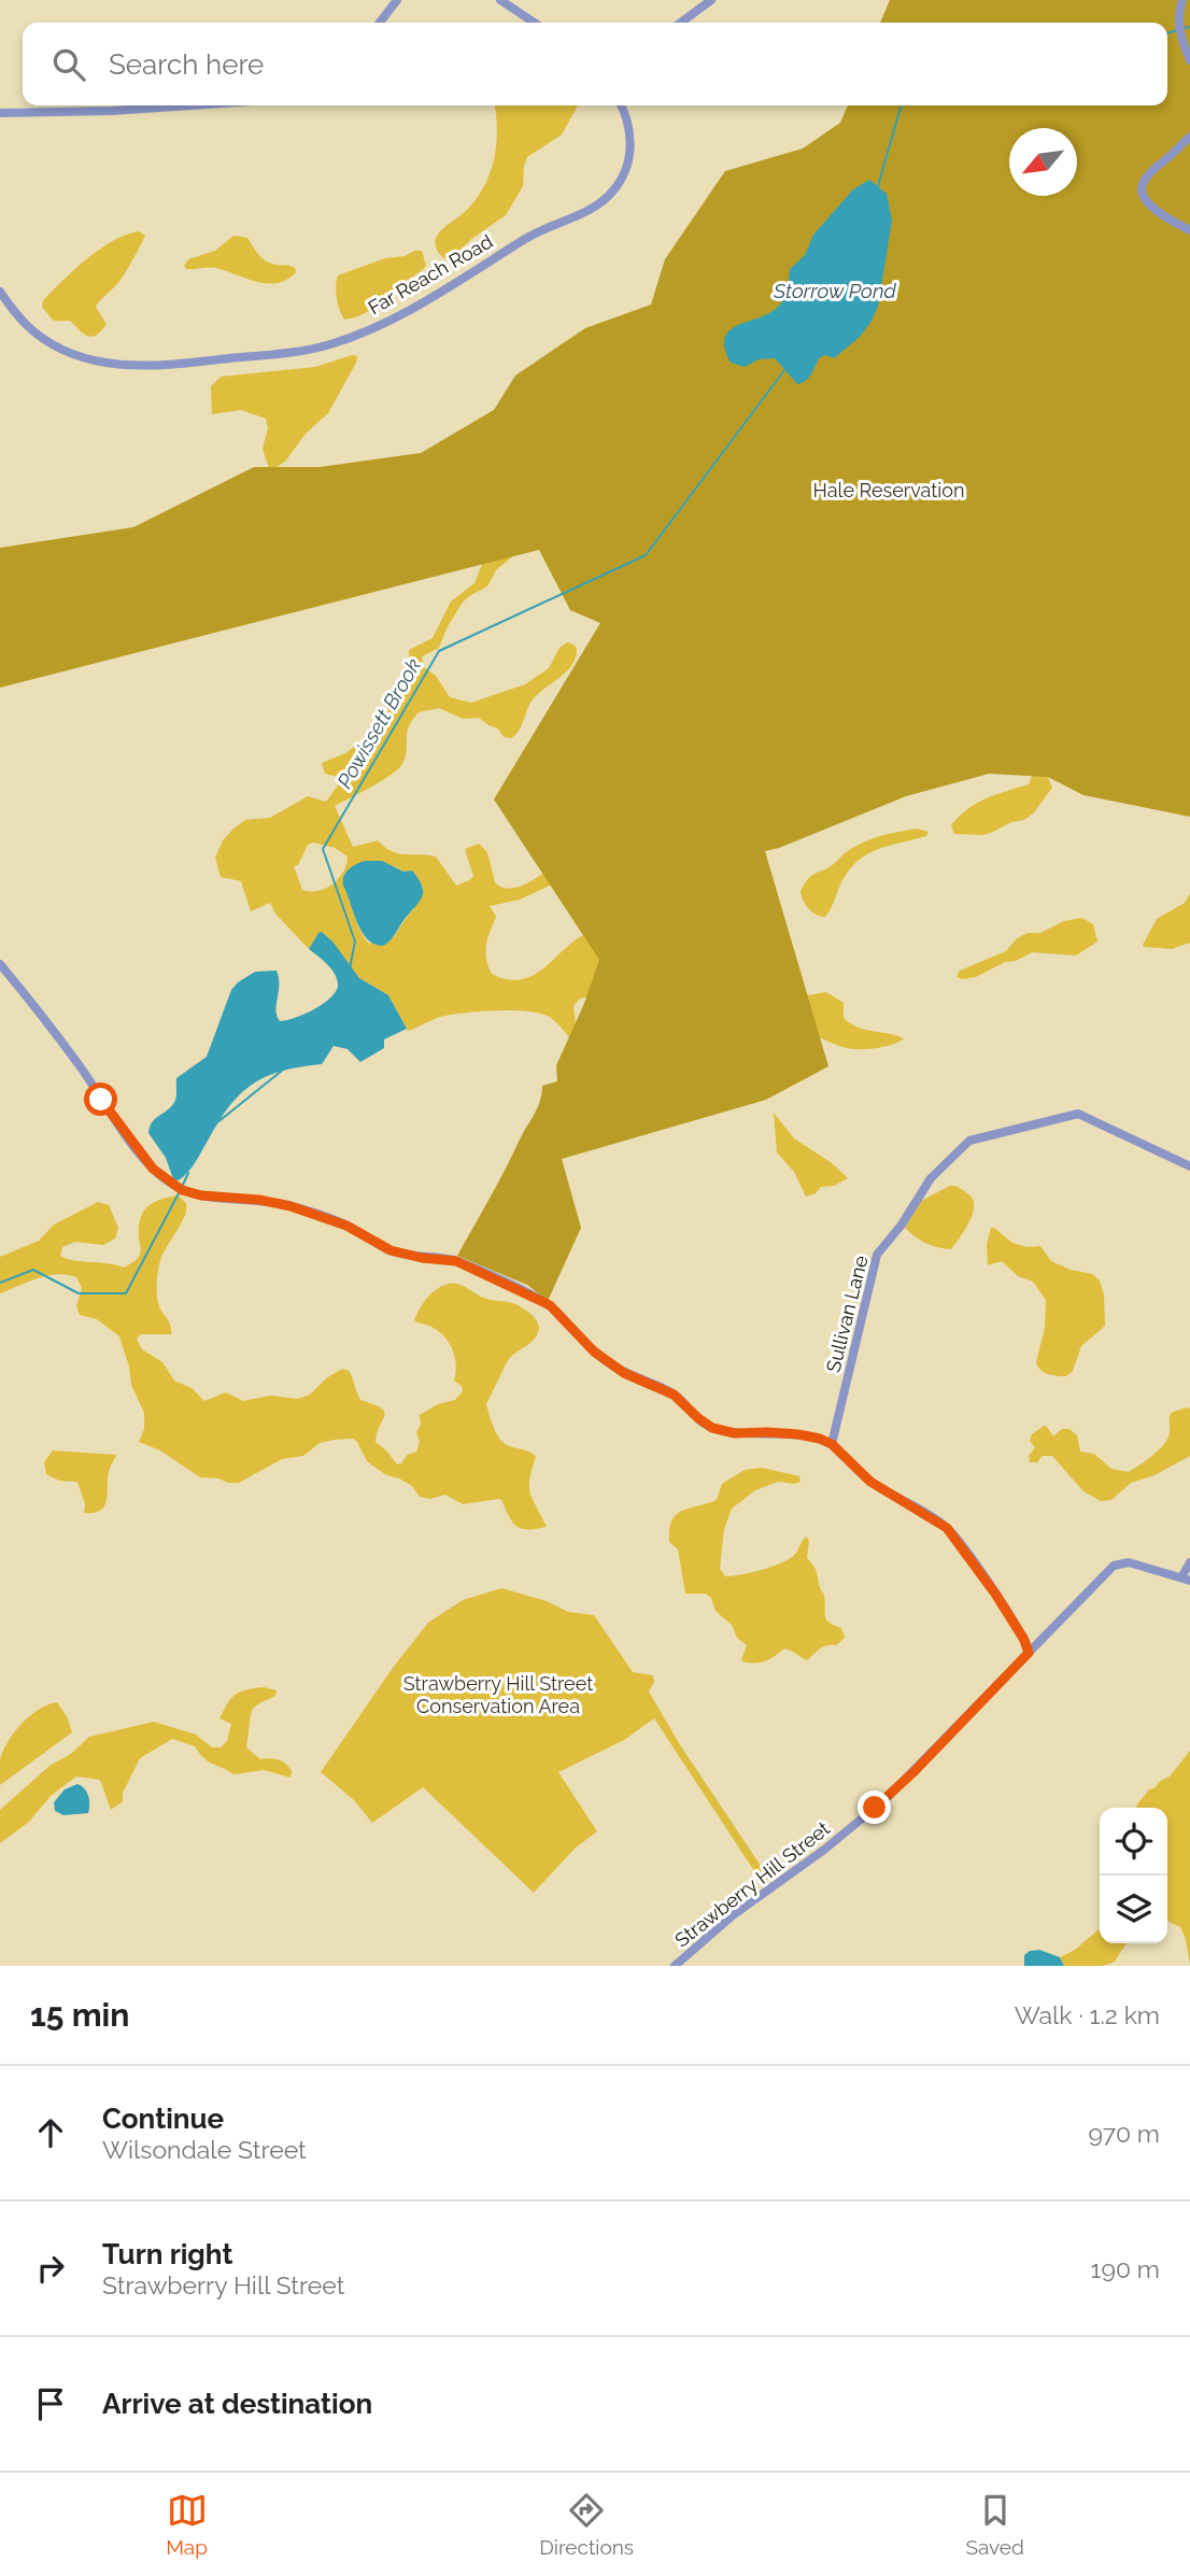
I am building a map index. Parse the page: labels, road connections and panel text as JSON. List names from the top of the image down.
{
  "streets": {
    "street": ["Far Reach Road", "Sullivan Lane", "Strawberry Hill Street"]
  },
  "water": ["Storrow Pond", "Powissett Brook"],
  "parks": ["Hale Reservation", "Strawberry Hill Street Conservation Area"],
  "north": "bottom left",
  "page": {
    "search": "Search here",
    "heading": ["15 min", "Walk · 1.2 km"],
    "list": [
      ["Continue", "Wilsondale Street", "970 m"],
      ["Turn right", "Strawberry Hill Street", "190 m"],
      "Arrive at destination"
    ],
    "nav": ["Map", "Directions", "Saved"]
  }
}
